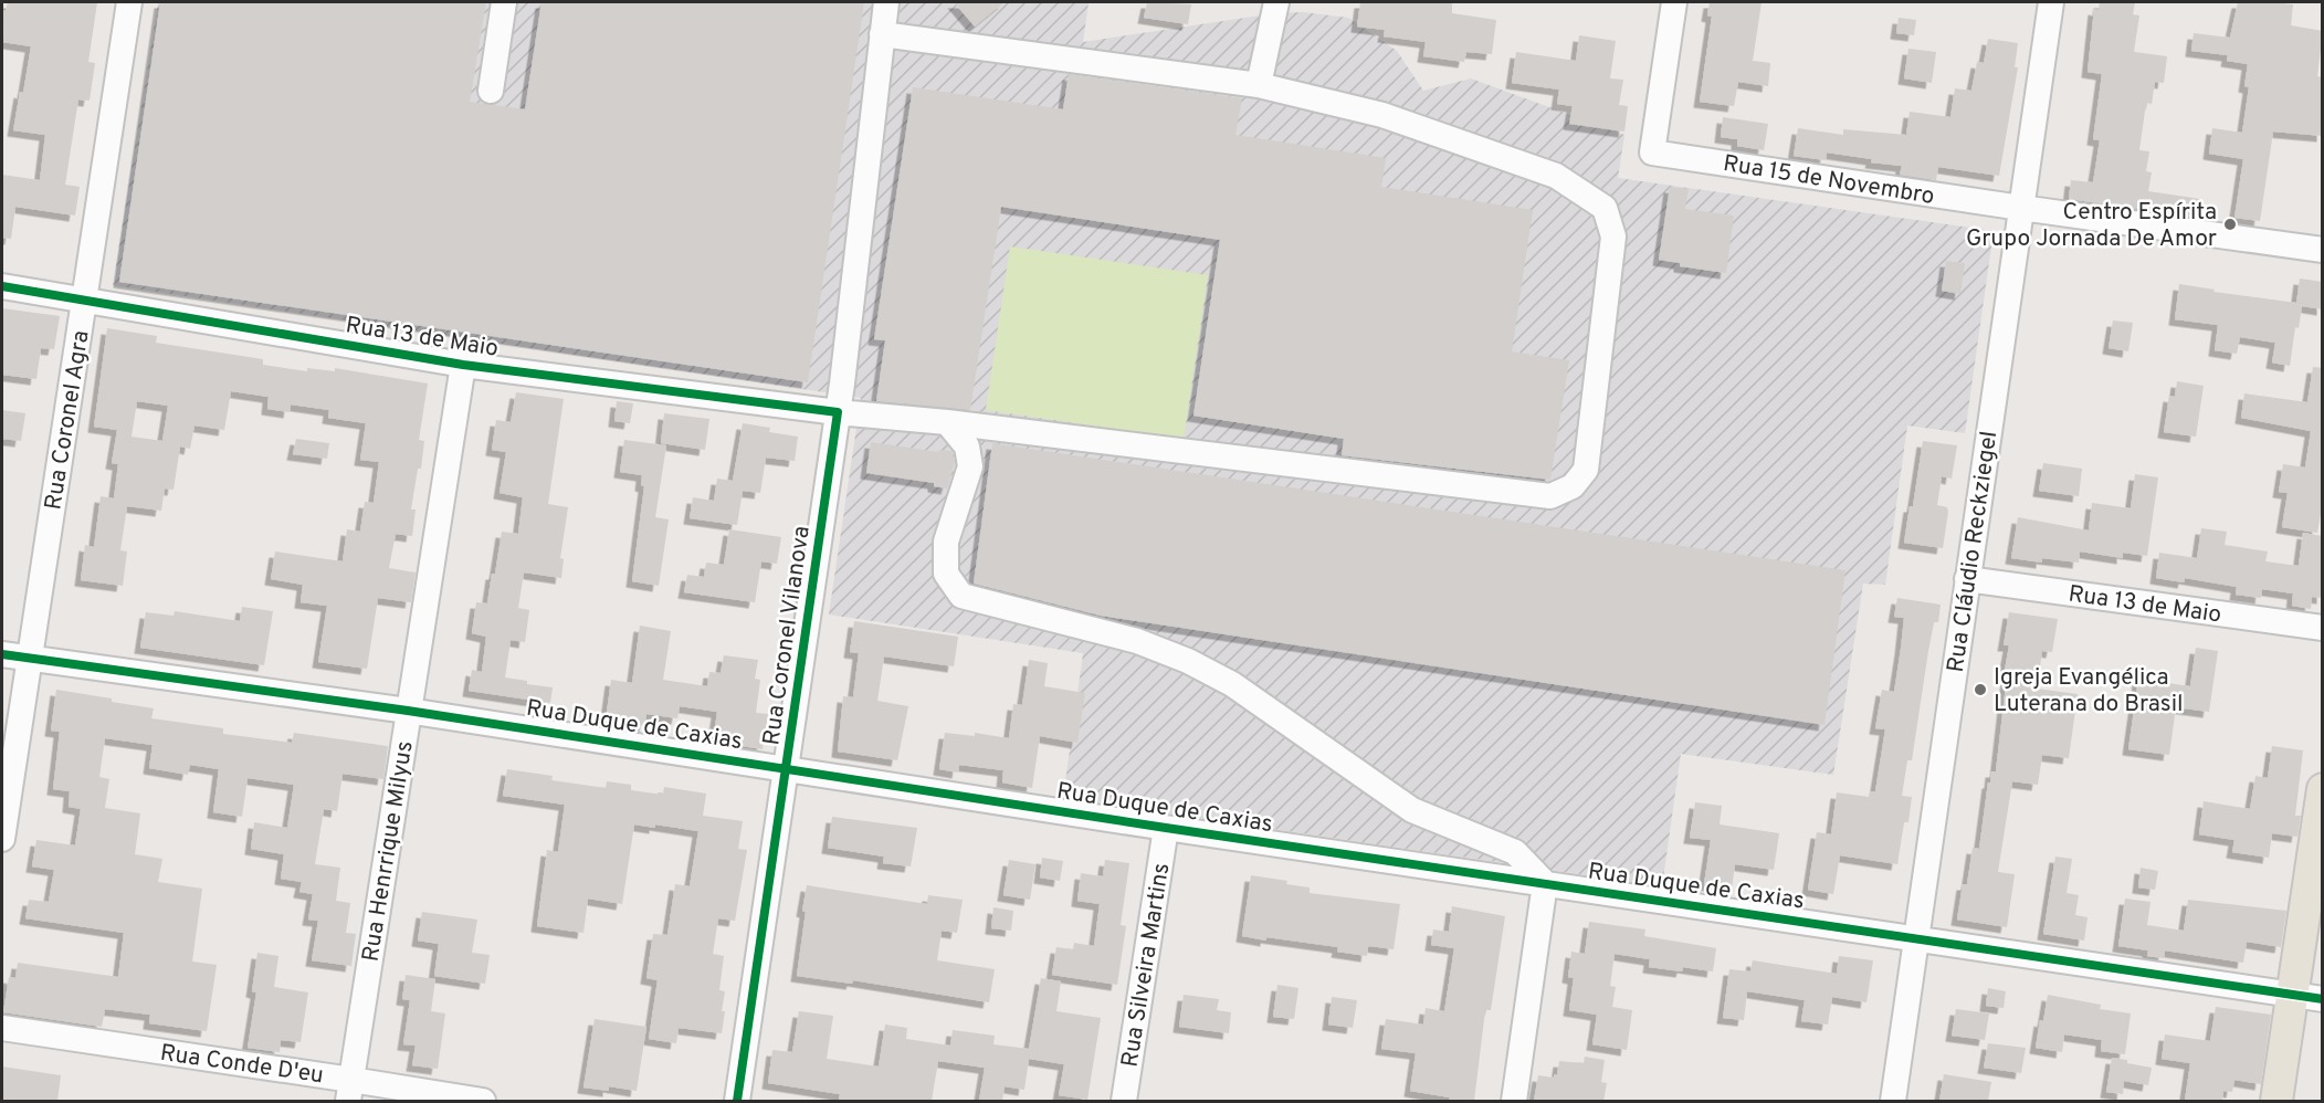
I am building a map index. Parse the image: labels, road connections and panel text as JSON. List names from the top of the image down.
{
  "streets": {
    "street": [
      "Rua 15 de Novembro",
      "Rua 13 de Maio",
      "Rua Coronel Agra",
      "Rua Cláudio Reckziegel",
      "Rua Coronel Vilanova",
      "Rua Duque de Caxias",
      "Rua Henrrique Milyus",
      "Rua Silveira Martins",
      "Rua Conde D'eu"
    ]
  },
  "crossings": [
    ["Rua 15 de Novembro", "Rua Cláudio Reckziegel"],
    ["Rua 13 de Maio", "Rua Coronel Agra"],
    ["Rua 13 de Maio", "Rua Cláudio Reckziegel"],
    ["Rua 13 de Maio", "Rua Coronel Vilanova"],
    ["Rua 13 de Maio", "Rua Henrrique Milyus"],
    ["Rua Coronel Agra", "Rua Duque de Caxias"],
    ["Rua Cláudio Reckziegel", "Rua Duque de Caxias"],
    ["Rua Coronel Vilanova", "Rua Duque de Caxias"],
    ["Rua Duque de Caxias", "Rua Henrrique Milyus"],
    ["Rua Duque de Caxias", "Rua Silveira Martins"],
    ["Rua Henrrique Milyus", "Rua Conde D'eu"]
  ],
  "places": ["Centro Espírita Grupo Jornada De Amor", "Igreja Evangélica Luterana do Brasil"]
}
